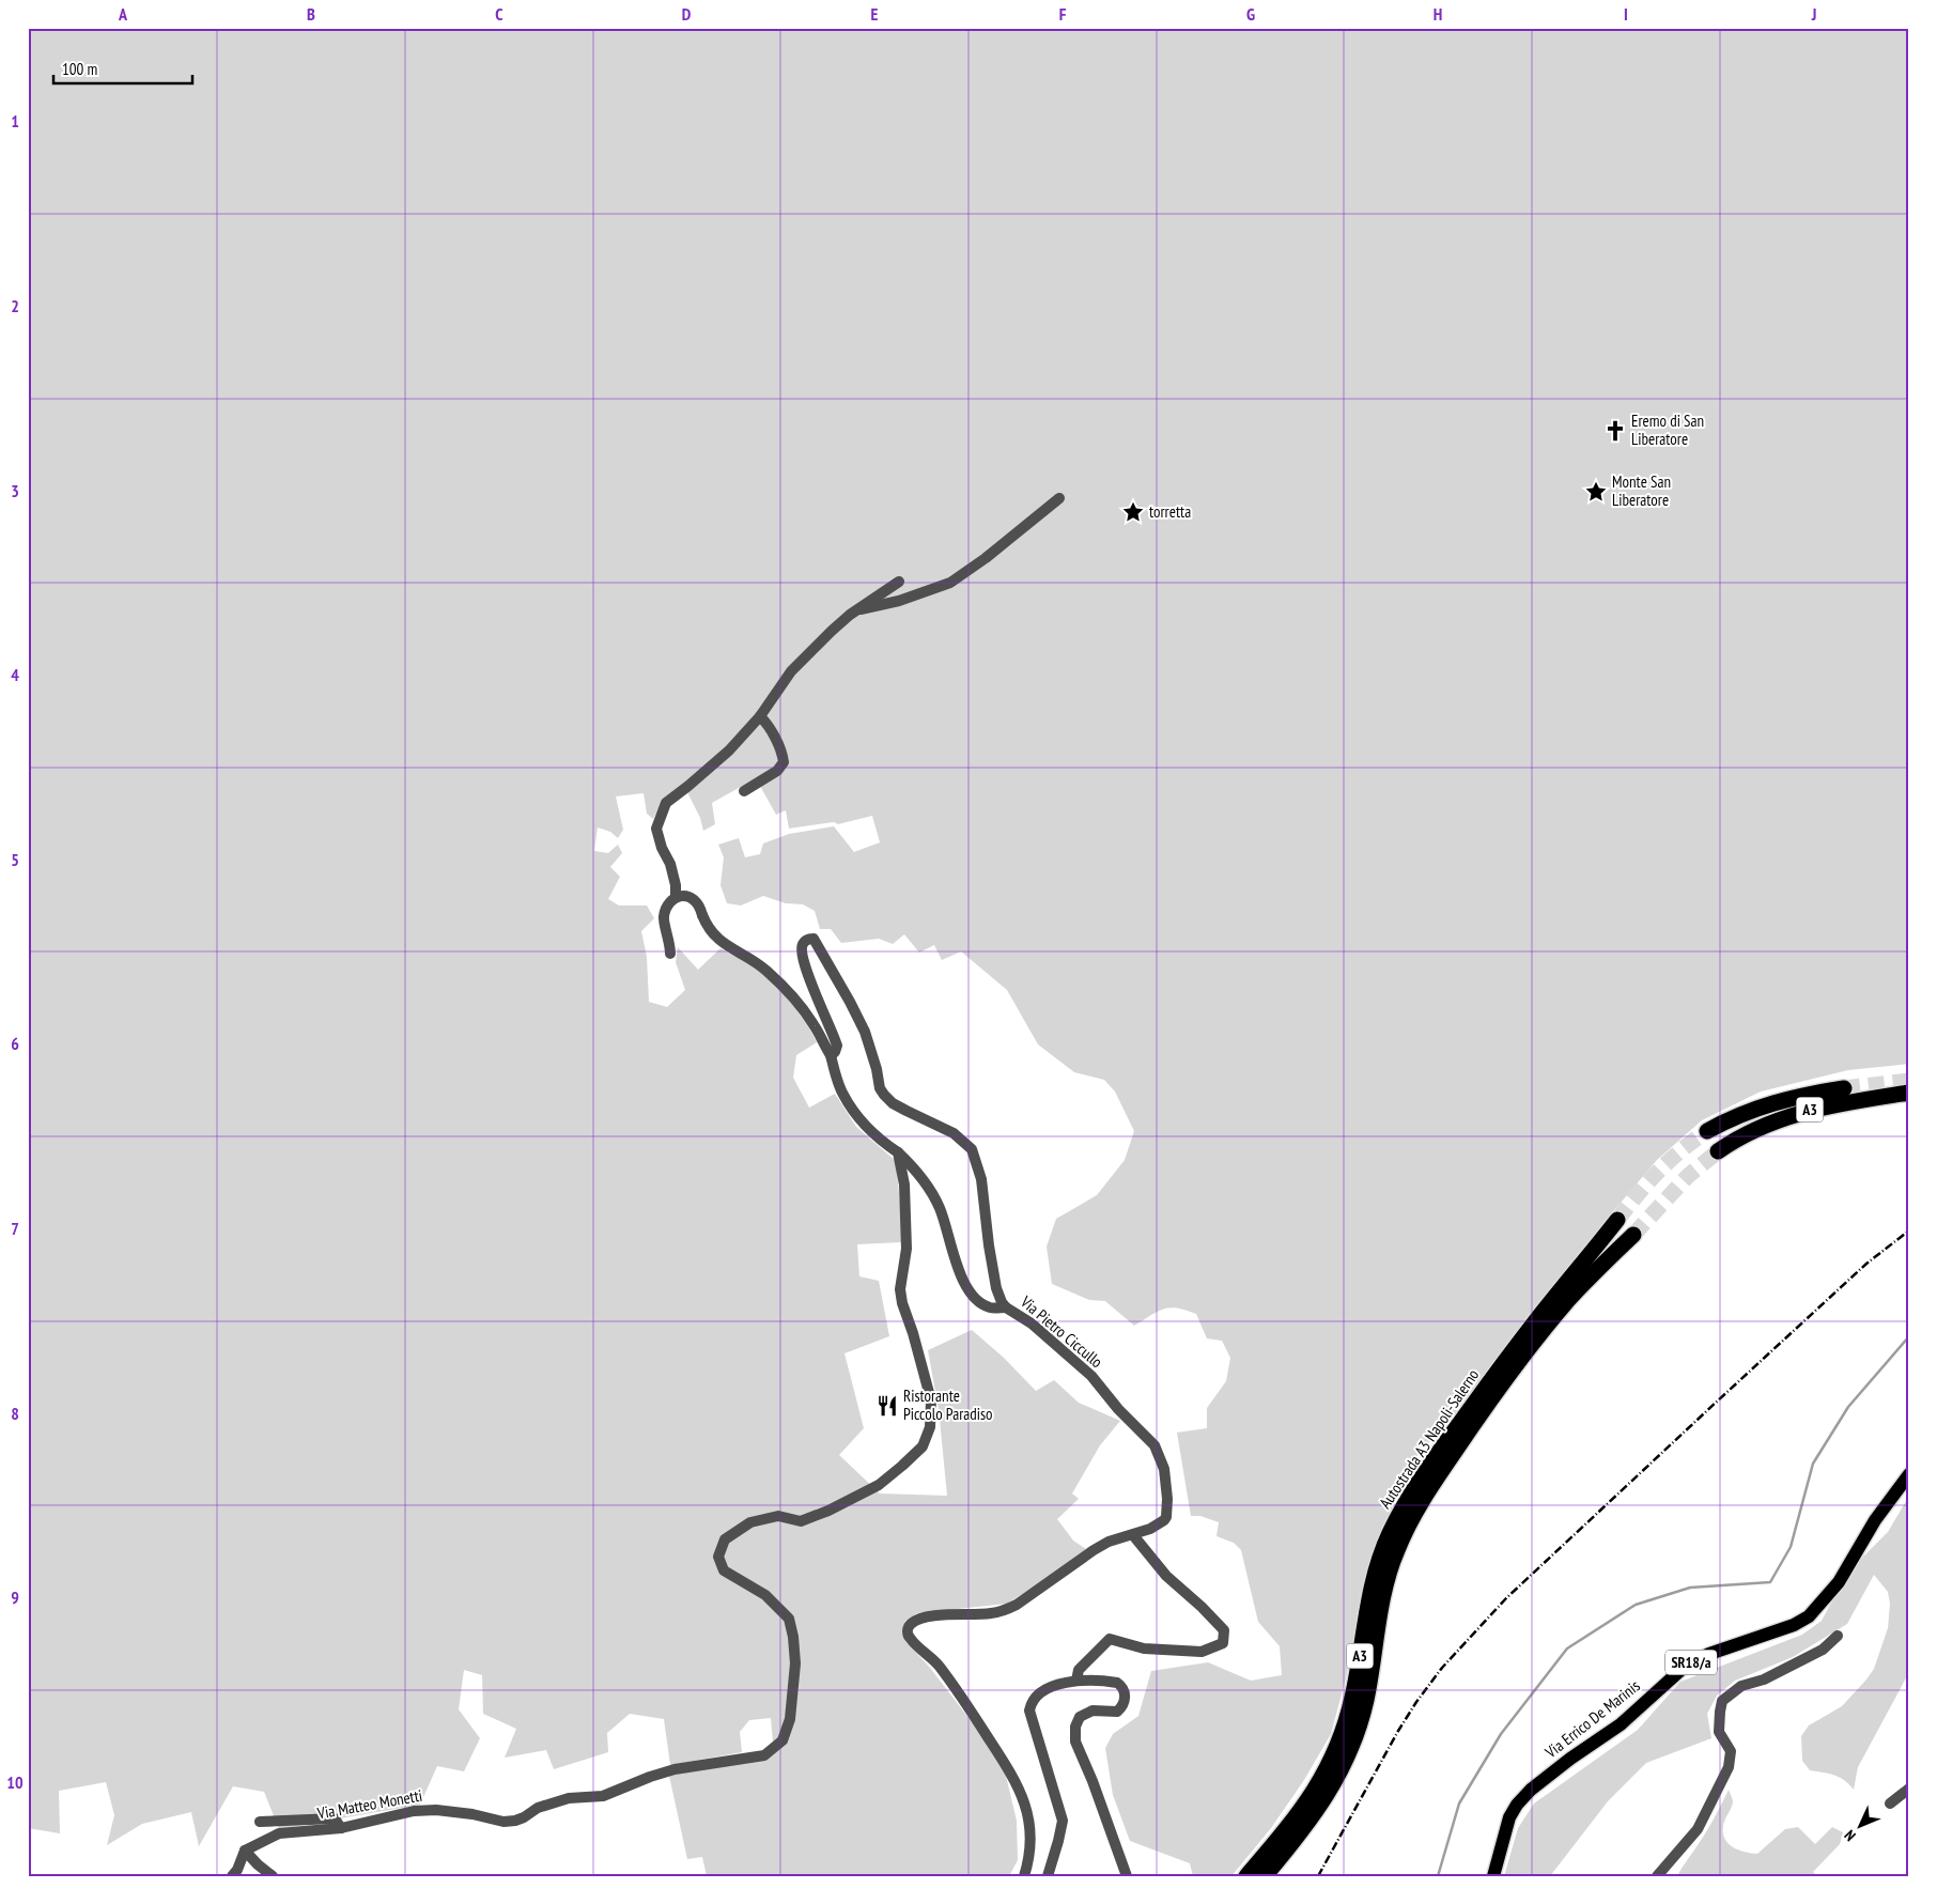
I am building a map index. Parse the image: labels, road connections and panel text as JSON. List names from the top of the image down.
{
  "streets": {
    "highway": ["A3", "Autostrada A3 Napoli-Salerno"],
    "main road": ["SR18/a", "Via Errico De Marinis"],
    "street": ["Via Pietro Ciccullo", "Via Matteo Monetti"]
  },
  "places": {
    "church": ["Eremo di San Liberatore"],
    "place": ["Monte San Liberatore", "torretta"],
    "restaurant": ["Ristorante Piccolo Paradiso"]
  },
  "scale_bar": "100 m",
  "north": "bottom left",
  "grid": {
    "columns": [
      "A",
      "B",
      "C",
      "D",
      "E",
      "F",
      "G",
      "H",
      "I",
      "J"
    ],
    "rows": [
      "1",
      "2",
      "3",
      "4",
      "5",
      "6",
      "7",
      "8",
      "9",
      "10"
    ]
  }
}
